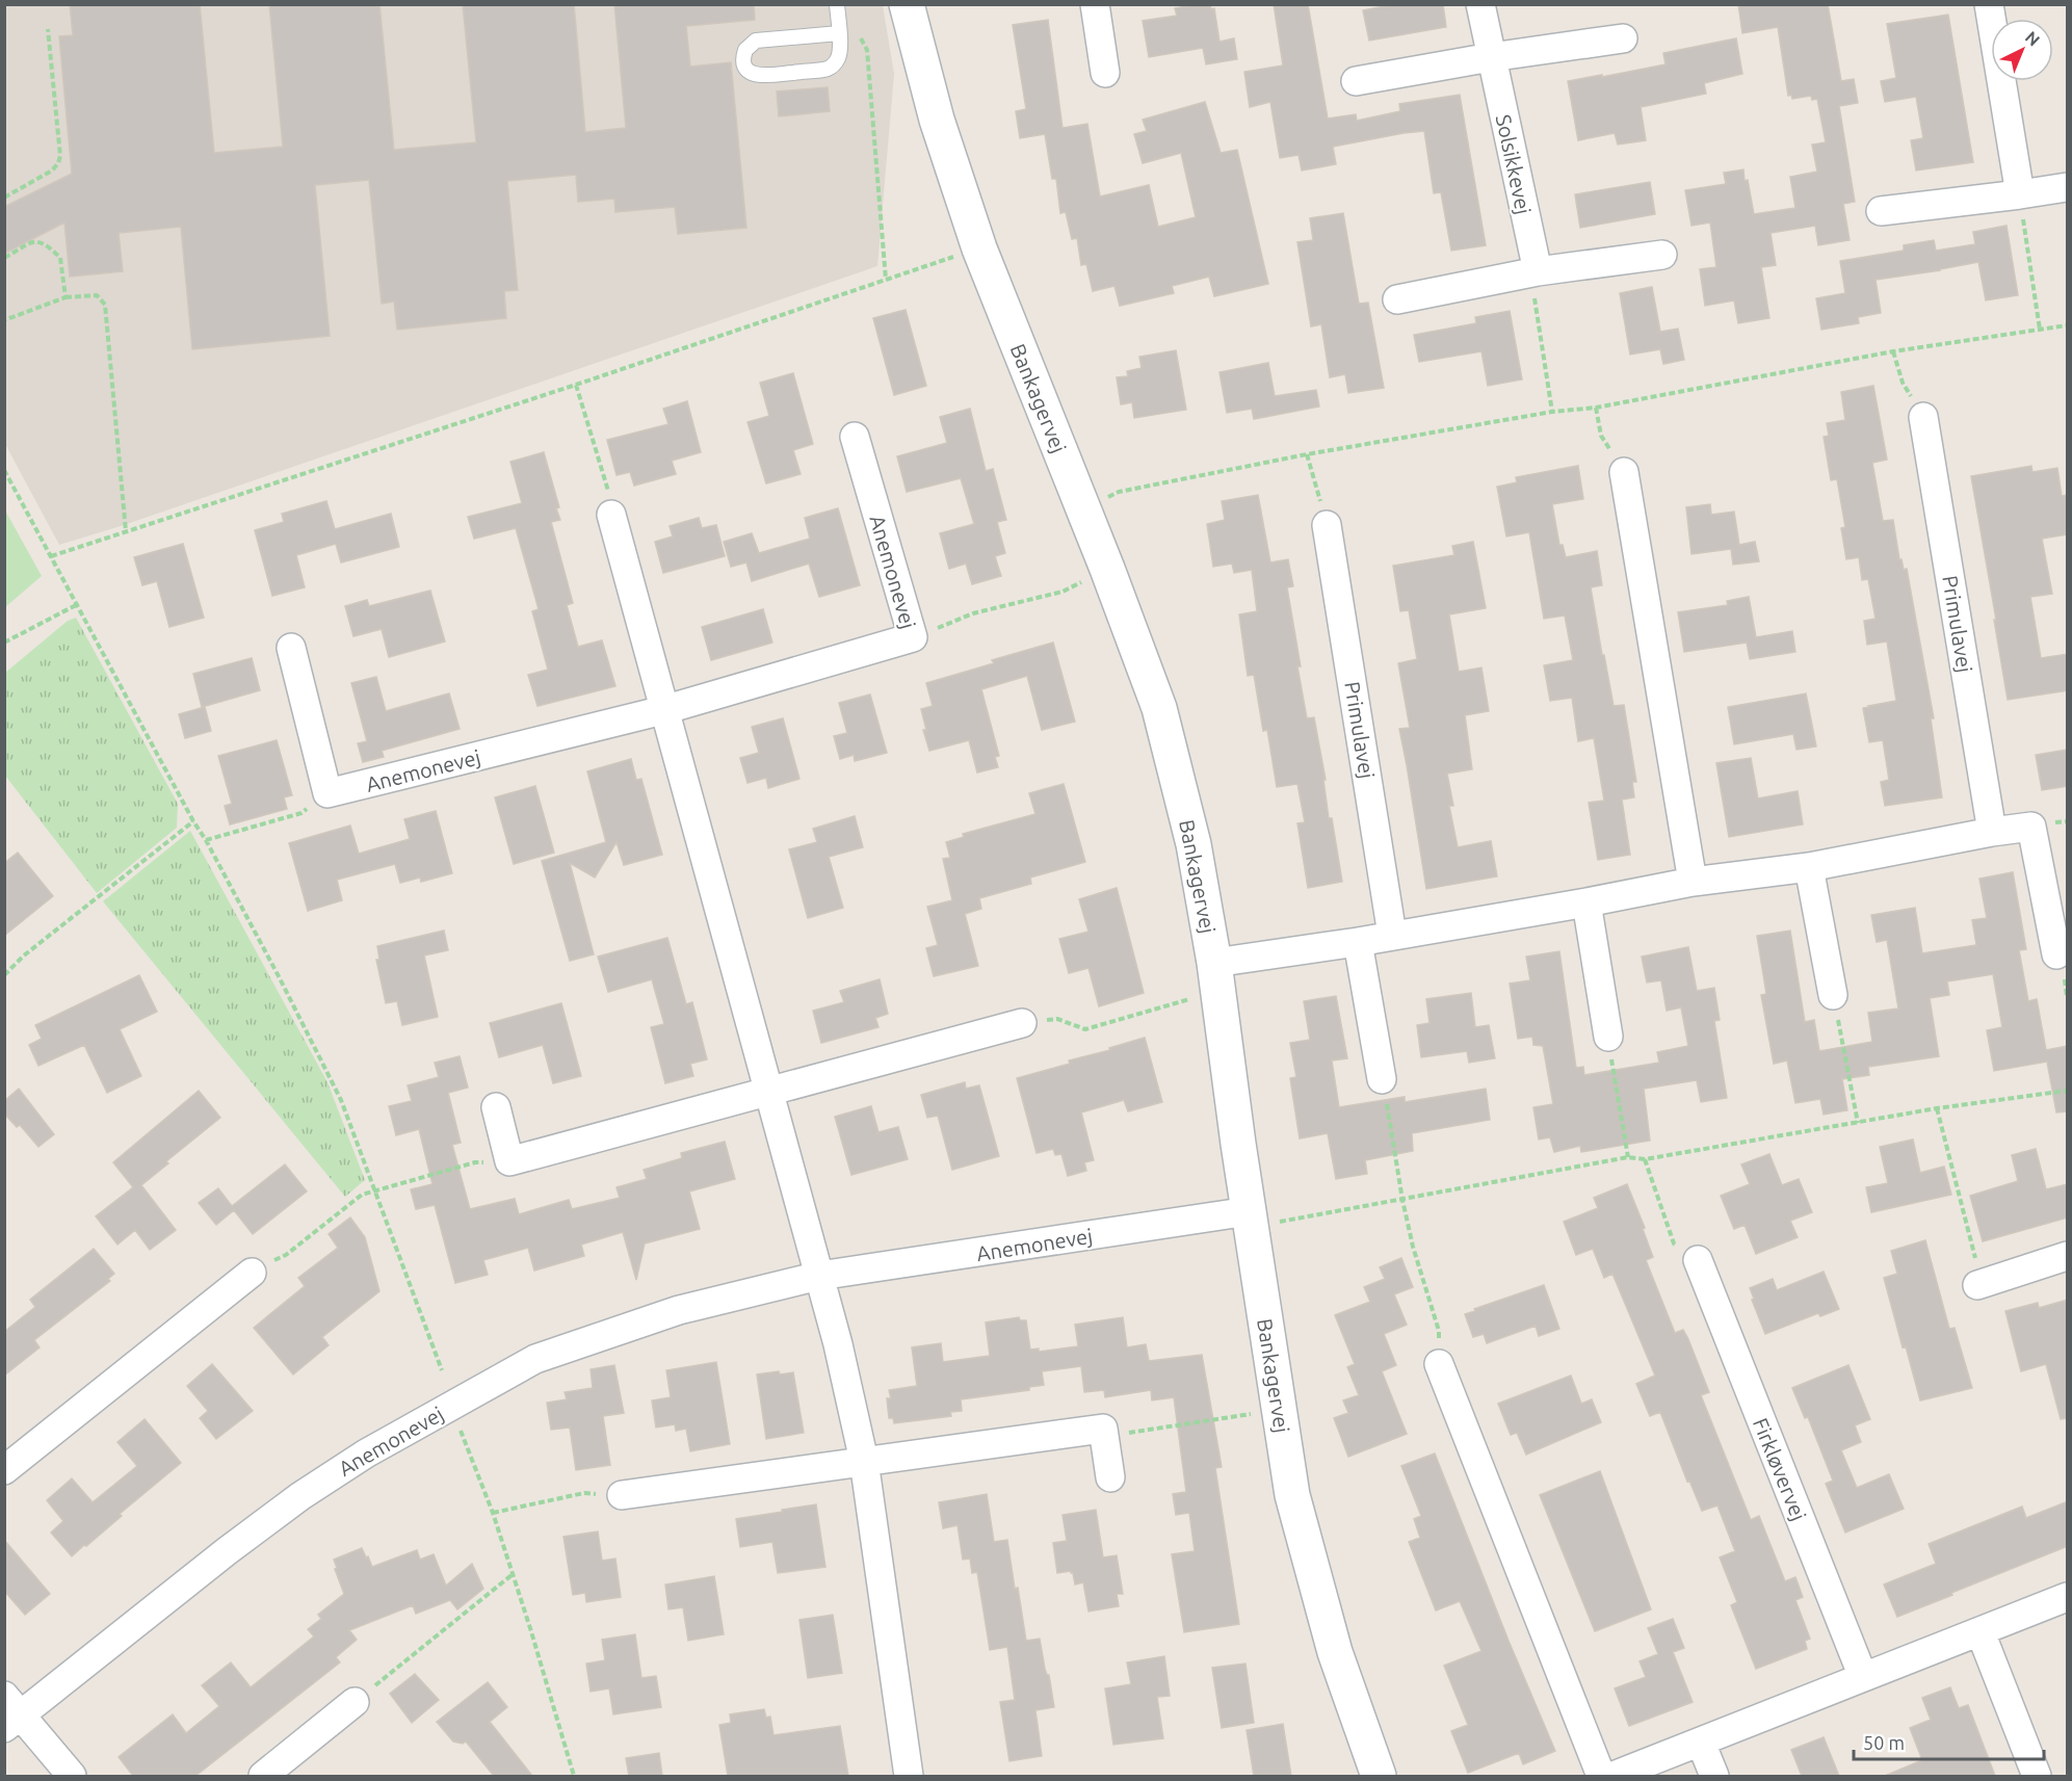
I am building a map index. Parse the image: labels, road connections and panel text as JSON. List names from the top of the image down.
{
  "streets": {
    "street": [
      "Solsikkevej",
      "Bankagervej",
      "Anemonevej",
      "Primulavej",
      "Firkløvervej"
    ]
  },
  "crossings": [
    ["Bankagervej", "Anemonevej"]
  ],
  "scale_bar": "50 m",
  "north": "top right"
}
